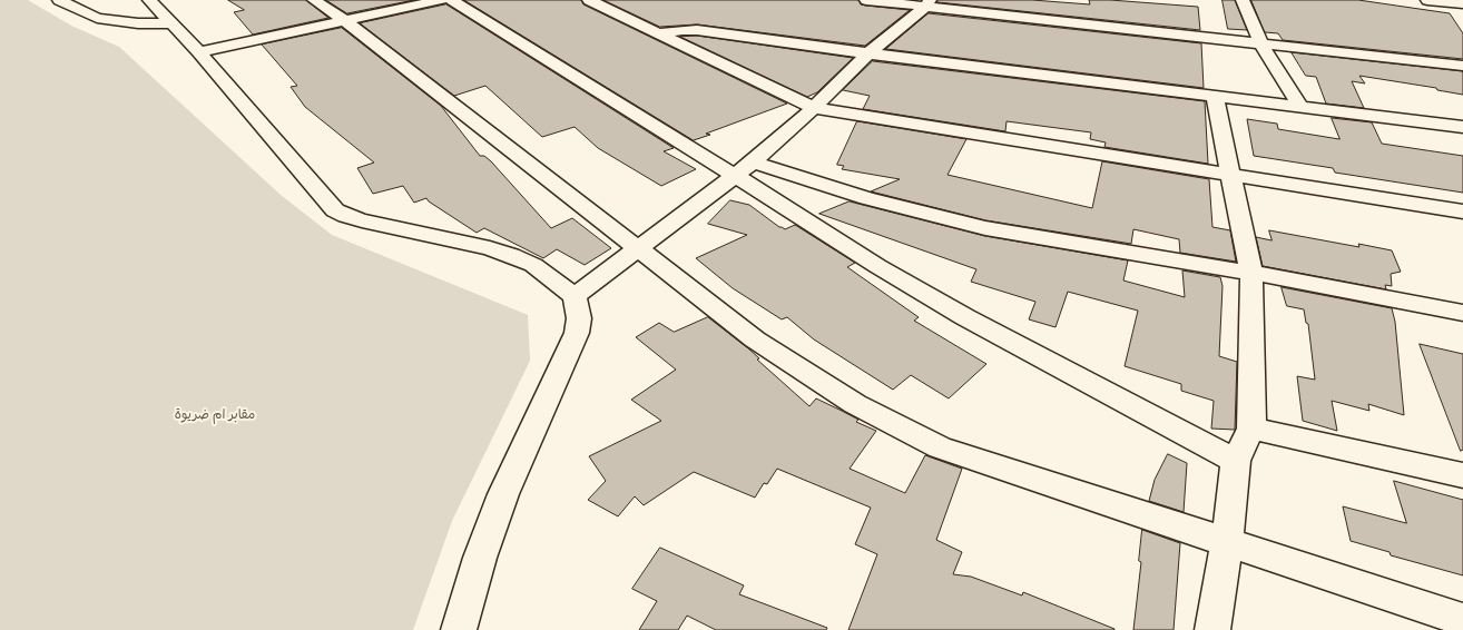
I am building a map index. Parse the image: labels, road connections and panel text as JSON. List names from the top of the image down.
{
  "parks": ["مقابر ام ضريوة"]
}
